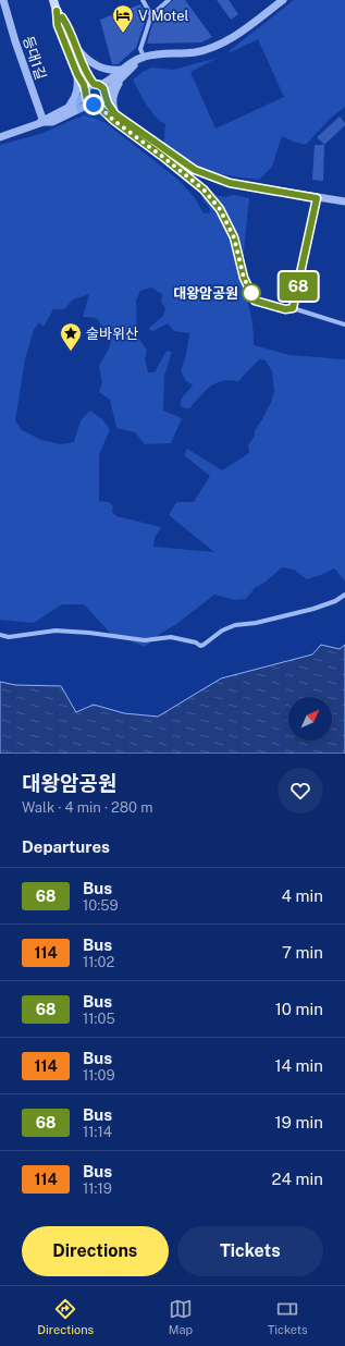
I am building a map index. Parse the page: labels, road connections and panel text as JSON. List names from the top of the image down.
{
  "streets": {
    "street": ["등대1길"]
  },
  "places": {
    "hotel": ["V Motel"],
    "other": ["대왕암공원"],
    "place": ["술바위산"]
  },
  "lines": ["bus line 68"],
  "north": "top right",
  "page": {
    "on_map": "68",
    "heading": [
      ["대왕암공원", "Walk · 4 min · 280 m"],
      "Departures"
    ],
    "list": [
      {
        "mark": "68",
        "name": "Bus",
        "note": "10:59",
        "value": "4 min"
      },
      {
        "mark": "114",
        "name": "Bus",
        "note": "11:02",
        "value": "7 min"
      },
      {
        "mark": "68",
        "name": "Bus",
        "note": "11:05",
        "value": "10 min"
      },
      {
        "mark": "114",
        "name": "Bus",
        "note": "11:09",
        "value": "14 min"
      },
      {
        "mark": "68",
        "name": "Bus",
        "note": "11:14",
        "value": "19 min"
      },
      {
        "mark": "114",
        "name": "Bus",
        "note": "11:19",
        "value": "24 min"
      }
    ],
    "buttons": ["Directions", "Tickets"],
    "tabs": ["Directions", "Map", "Tickets"]
  }
}
